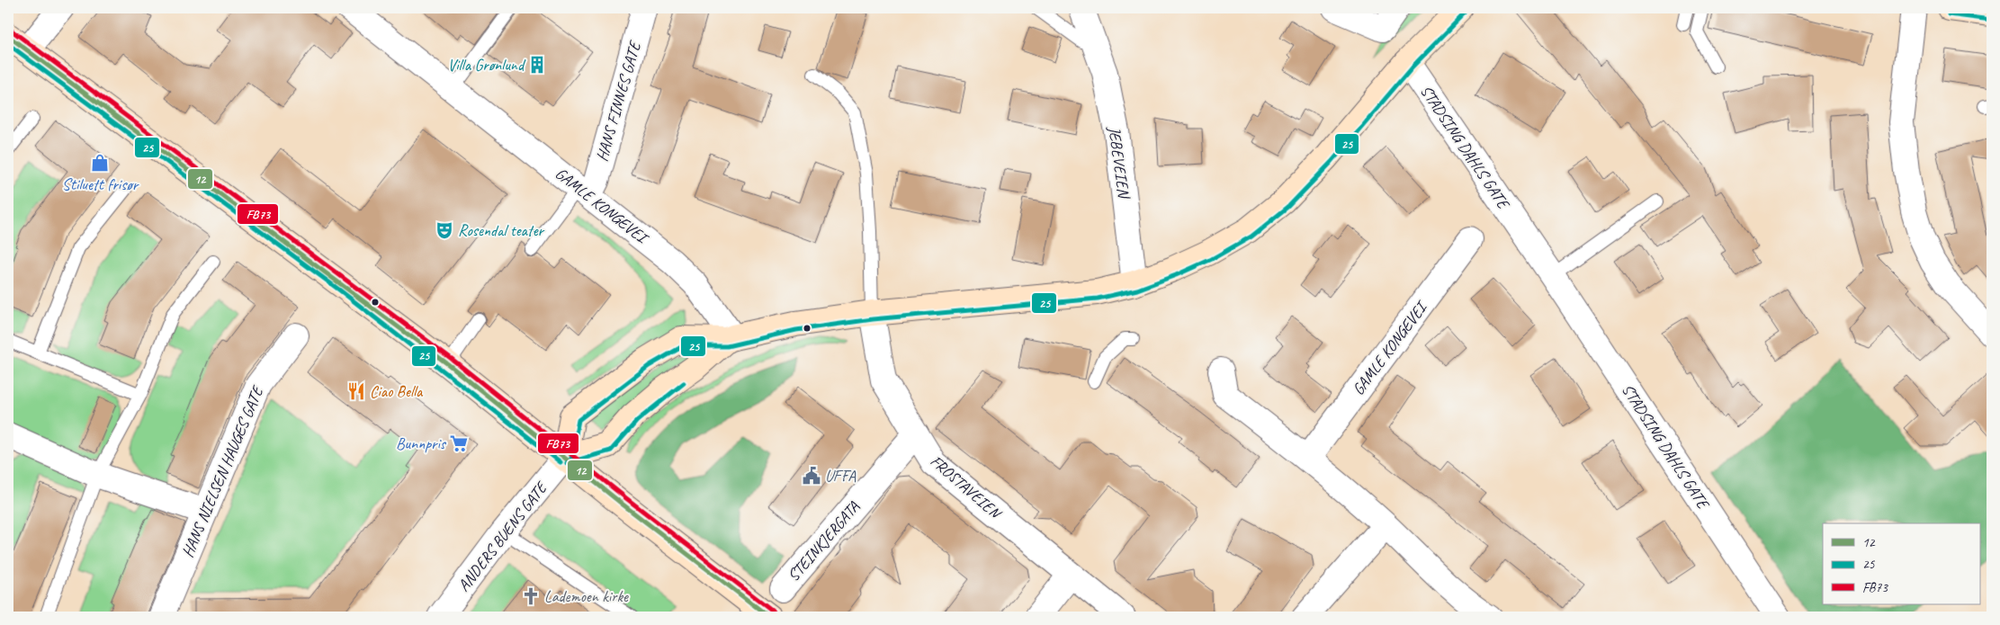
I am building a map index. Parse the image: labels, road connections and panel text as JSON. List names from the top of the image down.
{
  "streets": {
    "street": [
      "HANS FINNES GATE",
      "STADSING DAHLS GATE",
      "JEBEVEIEN",
      "GAMLE KONGEVEI",
      "HANS NIELSEN HAUGES GATE",
      "FROSTAVEIEN",
      "ANDERS BUENS GATE",
      "STEINKJERGATA"
    ]
  },
  "crossings": [
    ["HANS FINNES GATE", "GAMLE KONGEVEI"],
    ["FROSTAVEIEN", "STEINKJERGATA"]
  ],
  "places": {
    "building": ["Villa Grønlund"],
    "shop": ["Stiluett frisør"],
    "theatre": ["Rosendal teater"],
    "restaurant": ["Ciao Bella"],
    "supermarket": ["Bunnpris"],
    "public building": ["UFFA"],
    "church": ["Lademoen kirke"]
  },
  "lines": ["transit line 25", "transit line FB73", "transit line 12"],
  "legend": ["12", "25", "FB73"]
}
